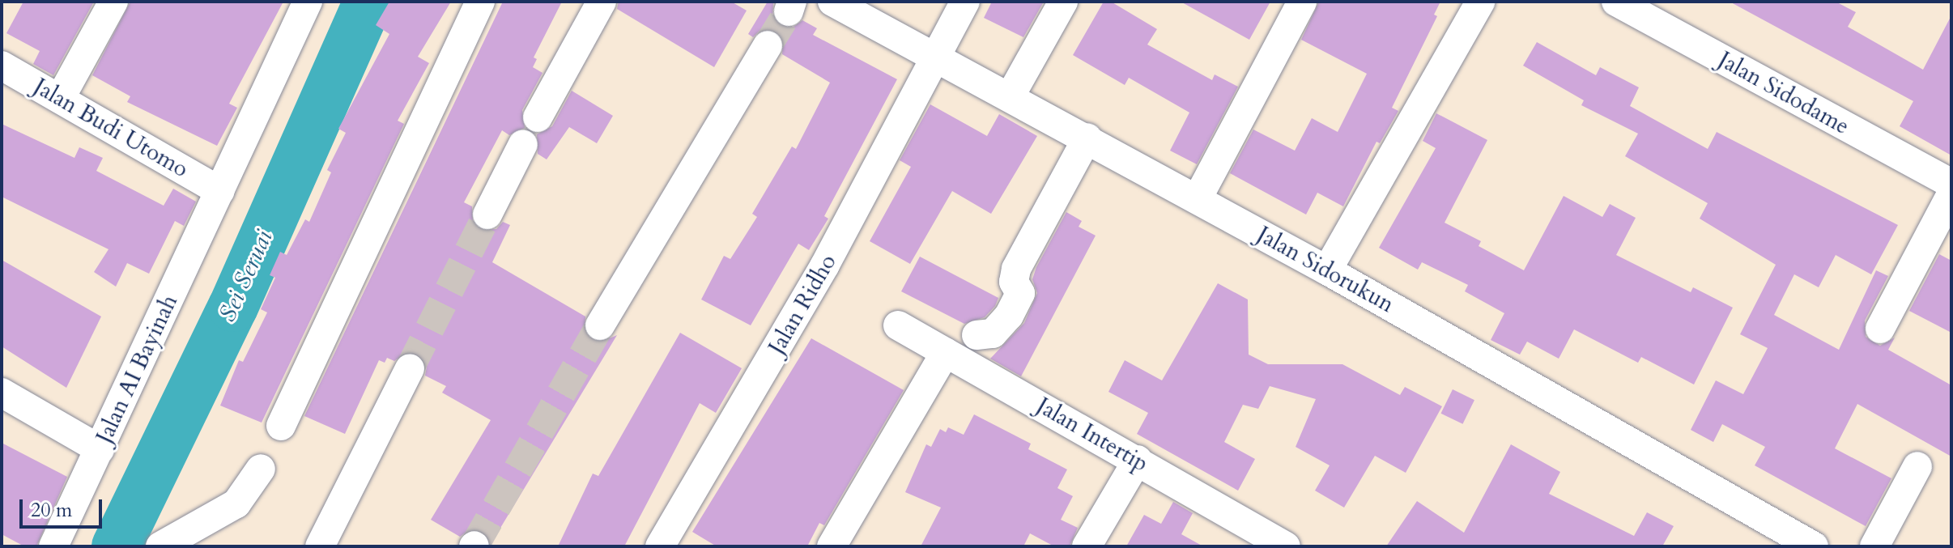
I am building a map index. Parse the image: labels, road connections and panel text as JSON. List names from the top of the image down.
{
  "streets": {
    "street": [
      "Jalan Sidodame",
      "Jalan Budi Utomo",
      "Jalan Sidorukun",
      "Jalan Ridho",
      "Jalan AI Bayinah",
      "Jalan Intertip"
    ]
  },
  "crossings": [
    ["Jalan Budi Utomo", "Jalan AI Bayinah"],
    ["Jalan Sidorukun", "Jalan Ridho"]
  ],
  "water": ["Sei Seruai"],
  "scale_bar": "20 m"
}
